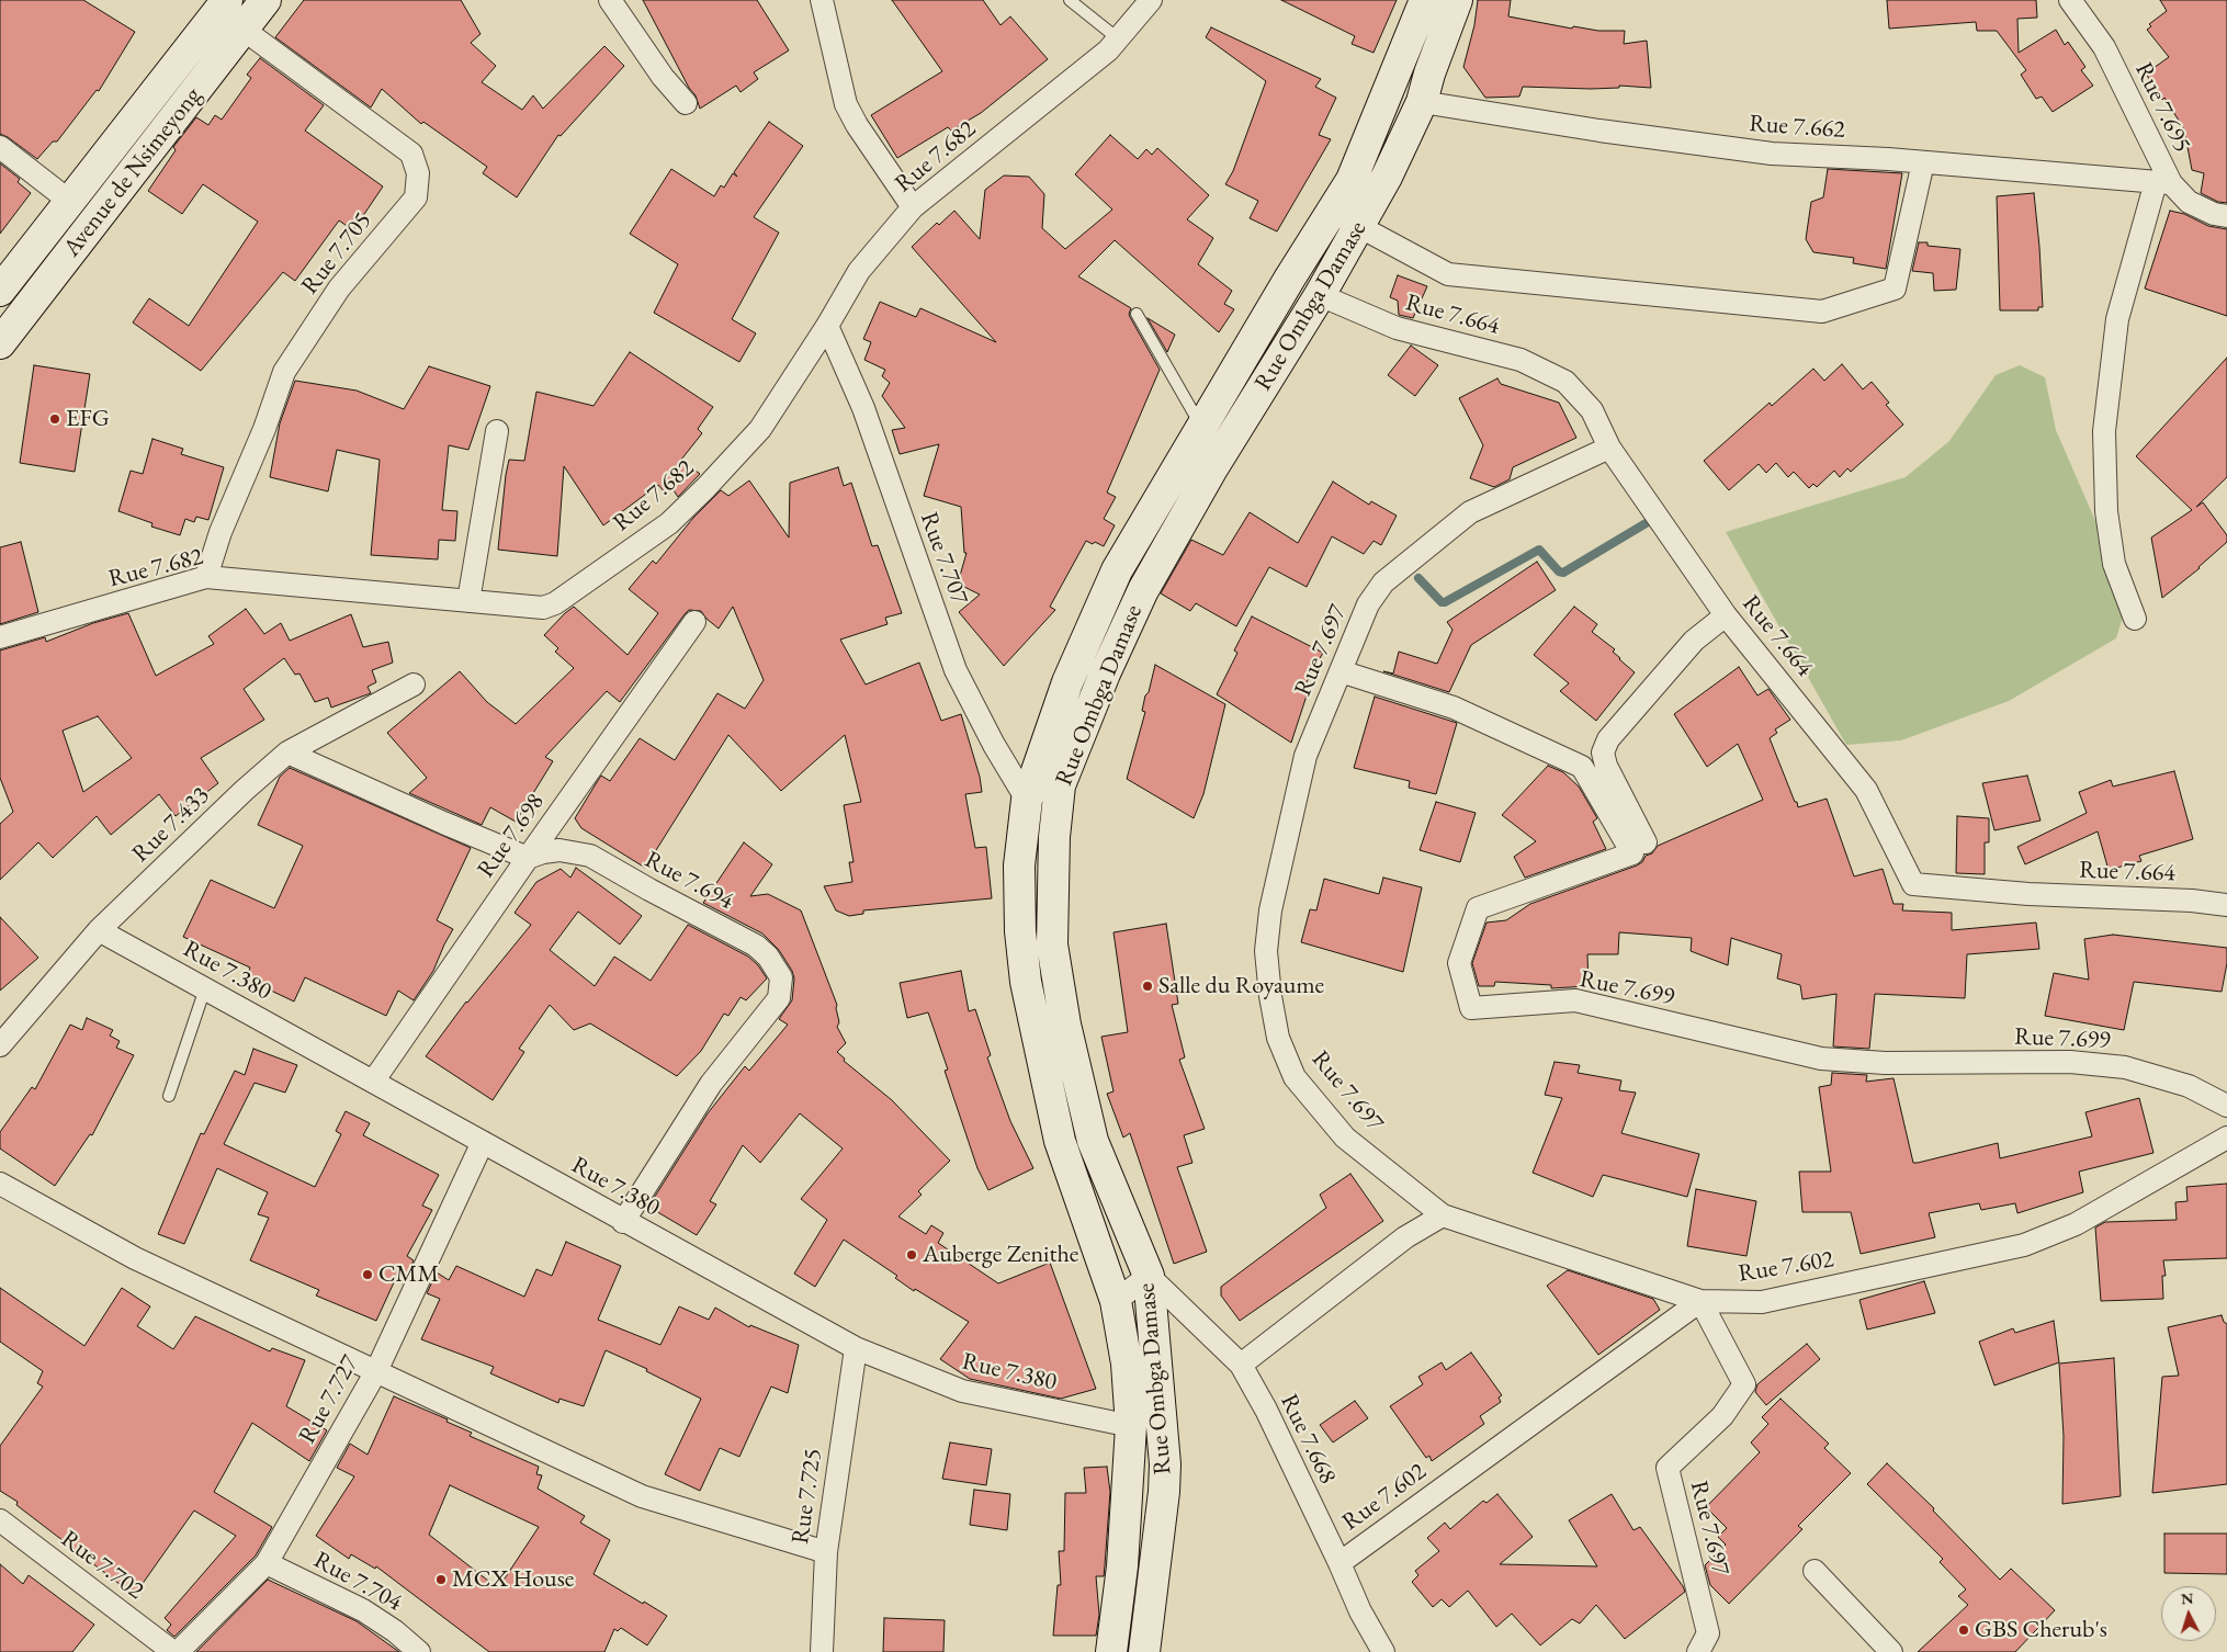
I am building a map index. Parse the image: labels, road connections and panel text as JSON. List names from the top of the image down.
{
  "streets": {
    "main road": ["Avenue de Nsimeyong", "Rue Ombga Damase"],
    "street": [
      "Rue 7.695",
      "Rue 7.662",
      "Rue 7.682",
      "Rue 7.705",
      "Rue 7.664",
      "Rue 7.707",
      "Rue 7.697",
      "Rue 7.433",
      "Rue 7.698",
      "Rue 7.694",
      "Rue 7.380",
      "Rue 7.699",
      "Rue 7.602",
      "Rue 7.727",
      "Rue 7.668",
      "Rue 7.725",
      "Rue 7.702",
      "Rue 7.704"
    ]
  },
  "crossings": [
    ["Rue 7.695", "Rue 7.662"],
    ["Rue 7.662", "Rue Ombga Damase"],
    ["Rue 7.682", "Rue 7.705"],
    ["Rue 7.682", "Rue 7.707"],
    ["Avenue de Nsimeyong", "Rue 7.705"],
    ["Rue Ombga Damase", "Rue 7.664"],
    ["Rue Ombga Damase", "Rue 7.707"],
    ["Rue Ombga Damase", "Rue 7.380"],
    ["Rue Ombga Damase", "Rue 7.668"],
    ["Rue 7.664", "Rue 7.697"],
    ["Rue 7.697", "Rue 7.699"],
    ["Rue 7.697", "Rue 7.602"],
    ["Rue 7.433", "Rue 7.380"],
    ["Rue 7.698", "Rue 7.694"],
    ["Rue 7.698", "Rue 7.380"],
    ["Rue 7.694", "Rue 7.380"],
    ["Rue 7.380", "Rue 7.727"],
    ["Rue 7.380", "Rue 7.725"],
    ["Rue 7.602", "Rue 7.668"],
    ["Rue 7.727", "Rue 7.704"]
  ],
  "places": [
    "EFG",
    "Salle du Royaume",
    "Auberge Zenithe",
    "CMM",
    "MCX House",
    "GBS Cherub's"
  ],
  "north": "top"
}
